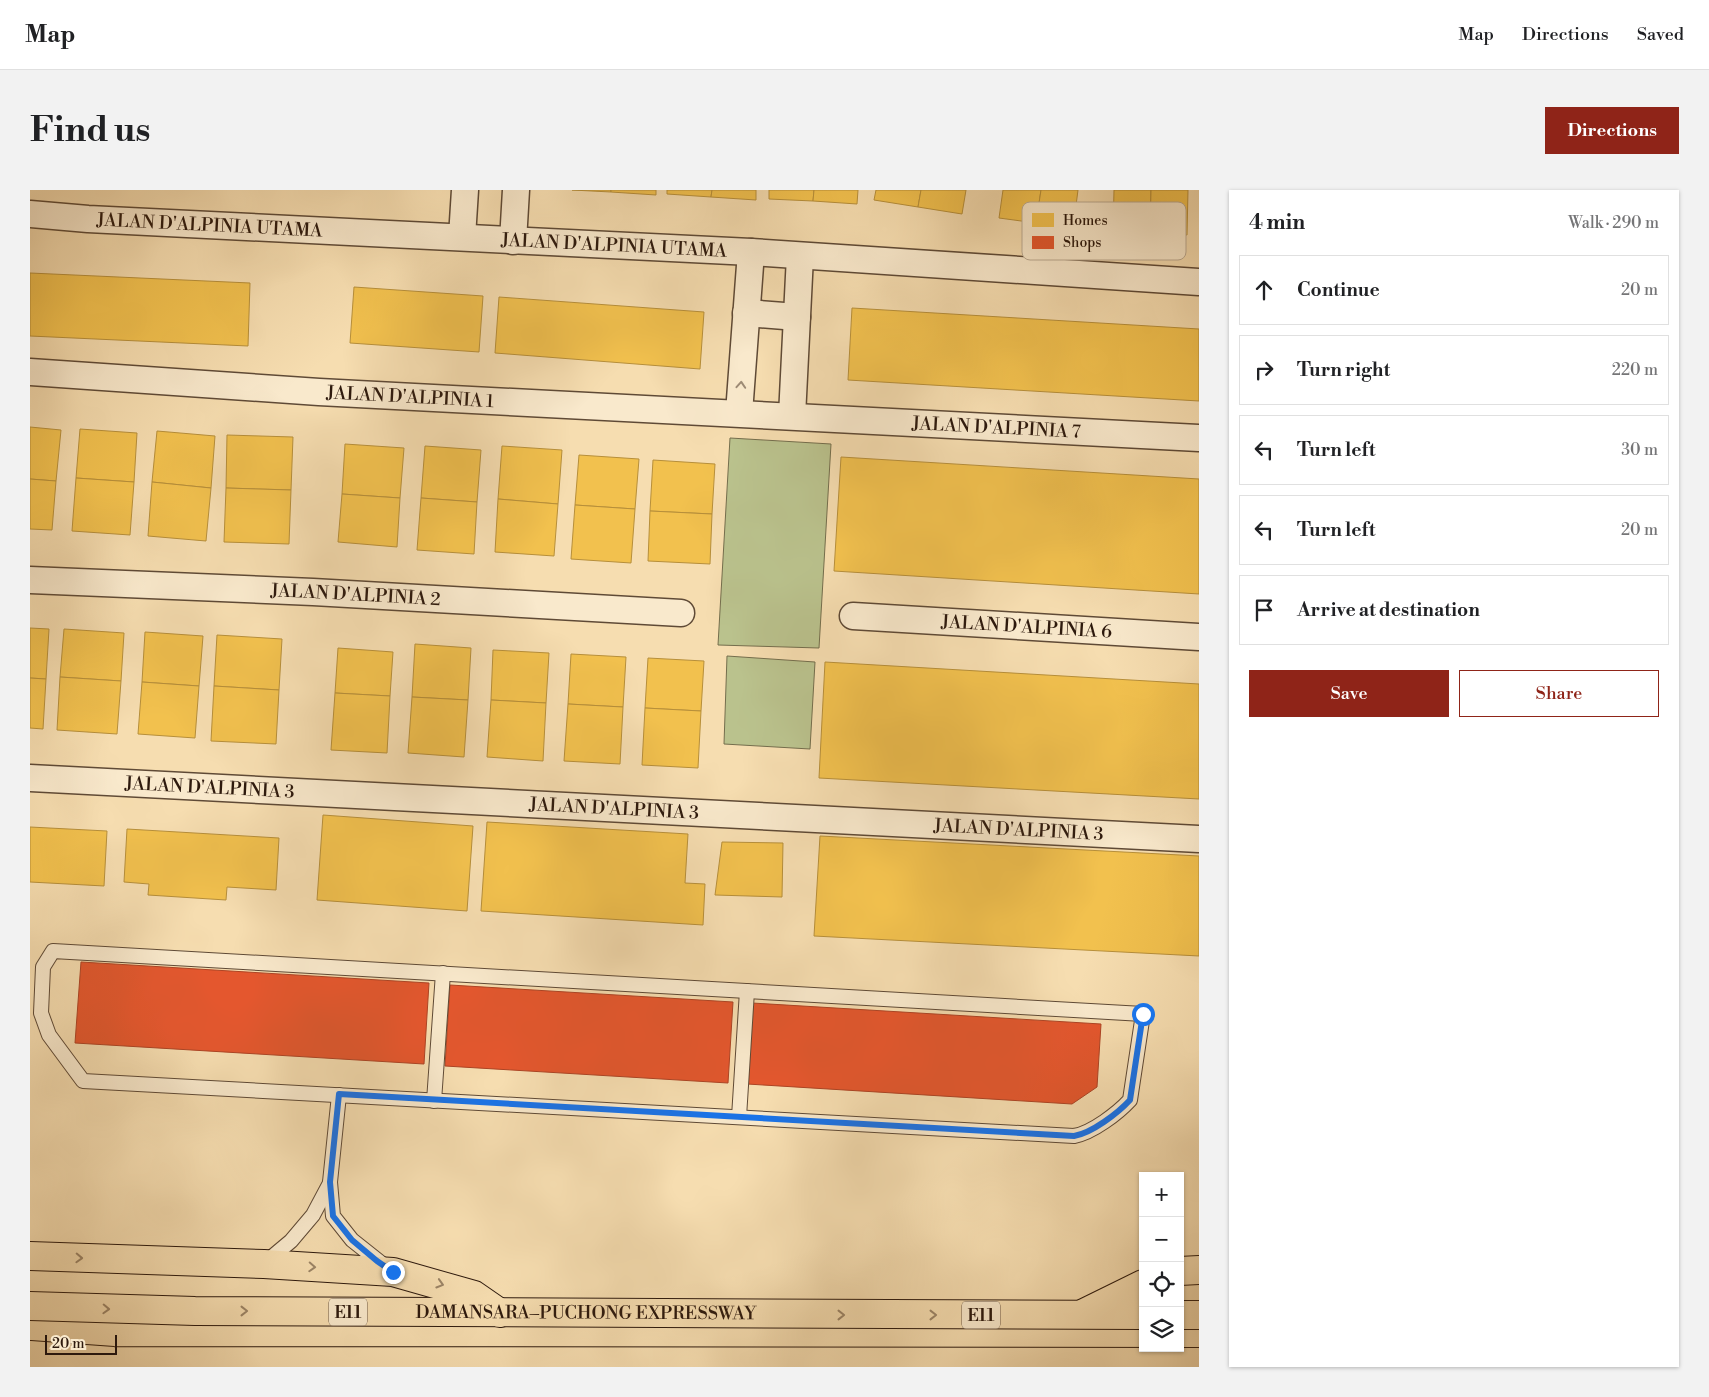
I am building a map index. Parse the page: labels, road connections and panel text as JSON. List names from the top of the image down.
{
  "streets": {
    "highway": ["E11", "DAMANSARA–PUCHONG EXPRESSWAY"],
    "street": [
      "JALAN D'ALPINIA UTAMA",
      "JALAN D'ALPINIA 1",
      "JALAN D'ALPINIA 7",
      "JALAN D'ALPINIA 2",
      "JALAN D'ALPINIA 6",
      "JALAN D'ALPINIA 3"
    ]
  },
  "crossings": [
    ["JALAN D'ALPINIA 1", "JALAN D'ALPINIA 7"]
  ],
  "legend": ["Homes", "Shops"],
  "scale_bar": "20 m",
  "page": {
    "header": "Map",
    "nav": ["Map", "Directions", "Saved"],
    "buttons": [
      "Directions",
      ["Save", "Share"]
    ],
    "title": "Find us",
    "heading": ["4 min", "Walk · 290 m"],
    "list": [
      ["Continue", "20 m"],
      ["Turn right", "220 m"],
      ["Turn left", "30 m"],
      ["Turn left", "20 m"],
      "Arrive at destination"
    ],
    "map_buttons": ["+", "−"],
    "scale": "20 m"
  }
}
